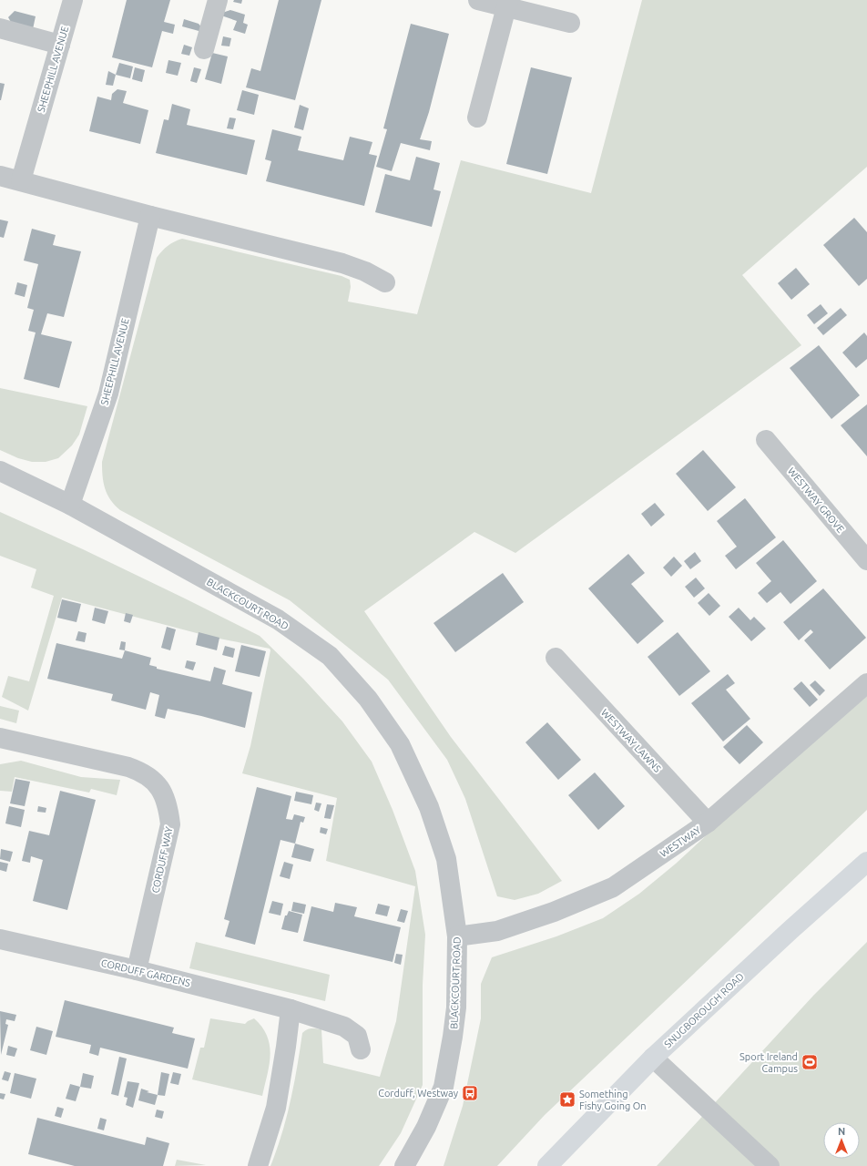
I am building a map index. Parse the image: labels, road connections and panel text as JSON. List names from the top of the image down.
{
  "streets": {
    "main road": ["SNUGBOROUGH ROAD"],
    "street": [
      "SHEEPHILL AVENUE",
      "WESTWAY GROVE",
      "BLACKCOURT ROAD",
      "WESTWAY LAWNS",
      "WESTWAY",
      "CORDUFF WAY",
      "CORDUFF GARDENS"
    ]
  },
  "crossings": [
    ["SHEEPHILL AVENUE", "BLACKCOURT ROAD"],
    ["BLACKCOURT ROAD", "WESTWAY"],
    ["WESTWAY LAWNS", "WESTWAY"],
    ["CORDUFF WAY", "CORDUFF GARDENS"]
  ],
  "places": {
    "sports": ["Sport Ireland Campus"],
    "bus stop": ["Corduff, Westway"],
    "place": ["Something Fishy Going On"]
  },
  "north": "top"
}
